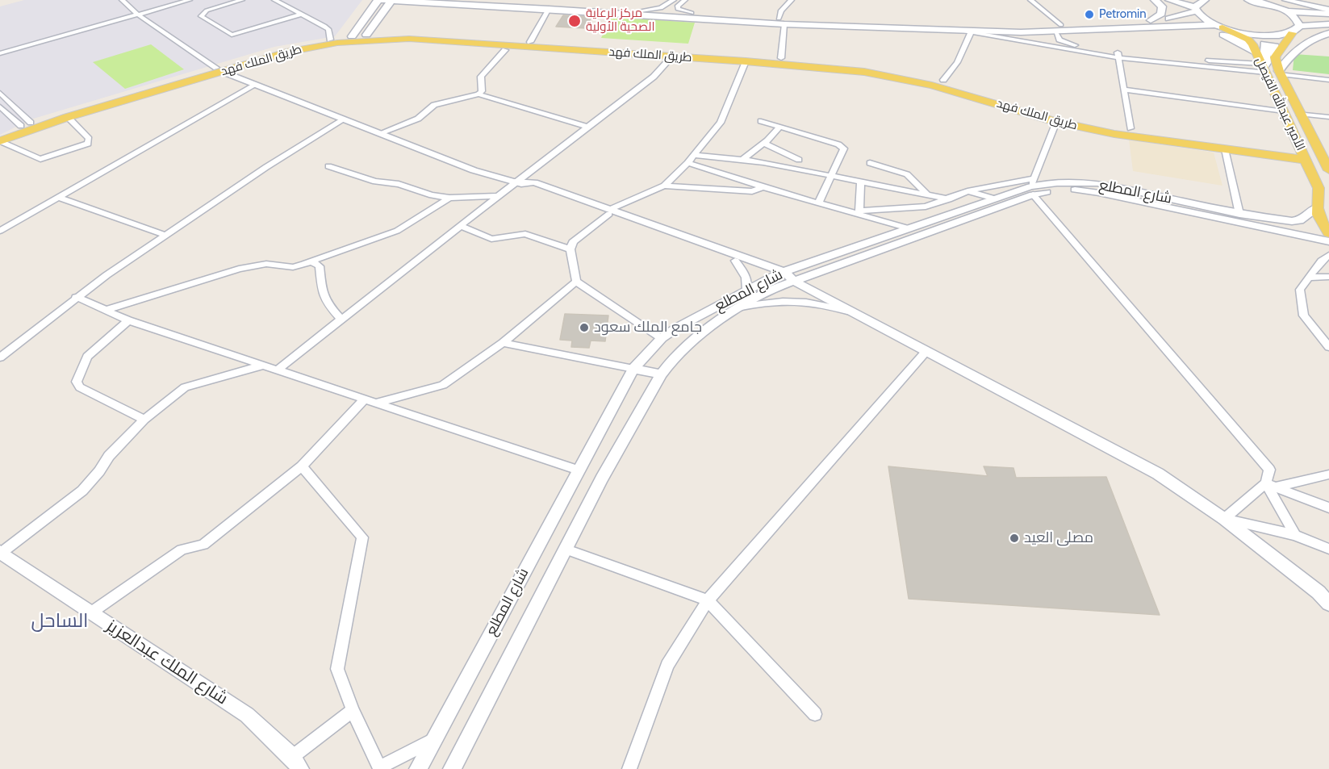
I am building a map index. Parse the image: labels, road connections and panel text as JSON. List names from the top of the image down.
{
  "streets": {
    "main road": ["طريق الملك فهد", "الأمير عبدالله الفيصل"],
    "street": ["شارع المطلع", "شارع الملك عبدالعزيز"]
  },
  "crossings": [
    ["طريق الملك فهد", "الأمير عبدالله الفيصل"],
    ["الأمير عبدالله الفيصل", "شارع المطلع"]
  ],
  "districts": ["الساحل"],
  "places": [
    "Petromin",
    "مركز الرعاية الصحية الأولية",
    "جامع الملك سعود",
    "مصلى العيد"
  ]
}
